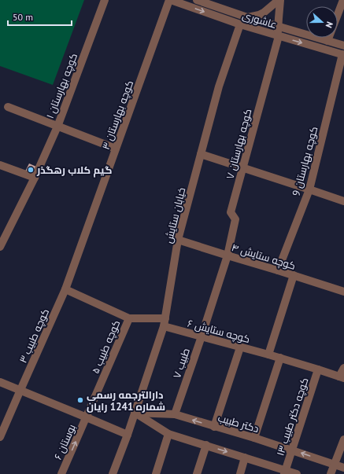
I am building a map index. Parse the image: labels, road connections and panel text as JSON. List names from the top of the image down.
{
  "streets": {
    "street": [
      "عاشوری",
      "کوچه بهارستان ۱",
      "کوچه بهارستان ۳",
      "کوچه بهارستان ۷",
      "کوچه بهارستان 9",
      "خیابان ستایش",
      "کوچه ستایش ۴",
      "کوچه ستایش ۶",
      "کوچه طبیب ۳",
      "کوچه طبیب ۵",
      "طبیب ۷",
      "کوچه دکتر طبیب ۱۳",
      "دکتر طبیب",
      "بوستان ۶"
    ]
  },
  "crossings": [
    ["عاشوری", "کوچه بهارستان ۳"],
    ["عاشوری", "کوچه بهارستان ۷"],
    ["عاشوری", "کوچه بهارستان 9"],
    ["عاشوری", "خیابان ستایش"],
    ["کوچه بهارستان ۳", "کوچه طبیب ۳"],
    ["کوچه بهارستان ۷", "کوچه ستایش ۴"],
    ["کوچه بهارستان ۷", "کوچه ستایش ۶"],
    ["کوچه بهارستان ۷", "طبیب ۷"],
    ["کوچه بهارستان 9", "کوچه ستایش ۴"],
    ["خیابان ستایش", "کوچه ستایش ۴"],
    ["خیابان ستایش", "کوچه ستایش ۶"],
    ["خیابان ستایش", "دکتر طبیب"],
    ["کوچه ستایش ۶", "طبیب ۷"],
    ["کوچه ستایش ۶", "کوچه دکتر طبیب ۱۳"],
    ["کوچه طبیب ۵", "بوستان ۶"],
    ["طبیب ۷", "دکتر طبیب"],
    ["کوچه دکتر طبیب ۱۳", "دکتر طبیب"]
  ],
  "places": ["گیم کلاب رهگذر", "دارالترجمه رسمی شماره 1241 رایان"],
  "scale_bar": "50 m",
  "north": "right"
}
